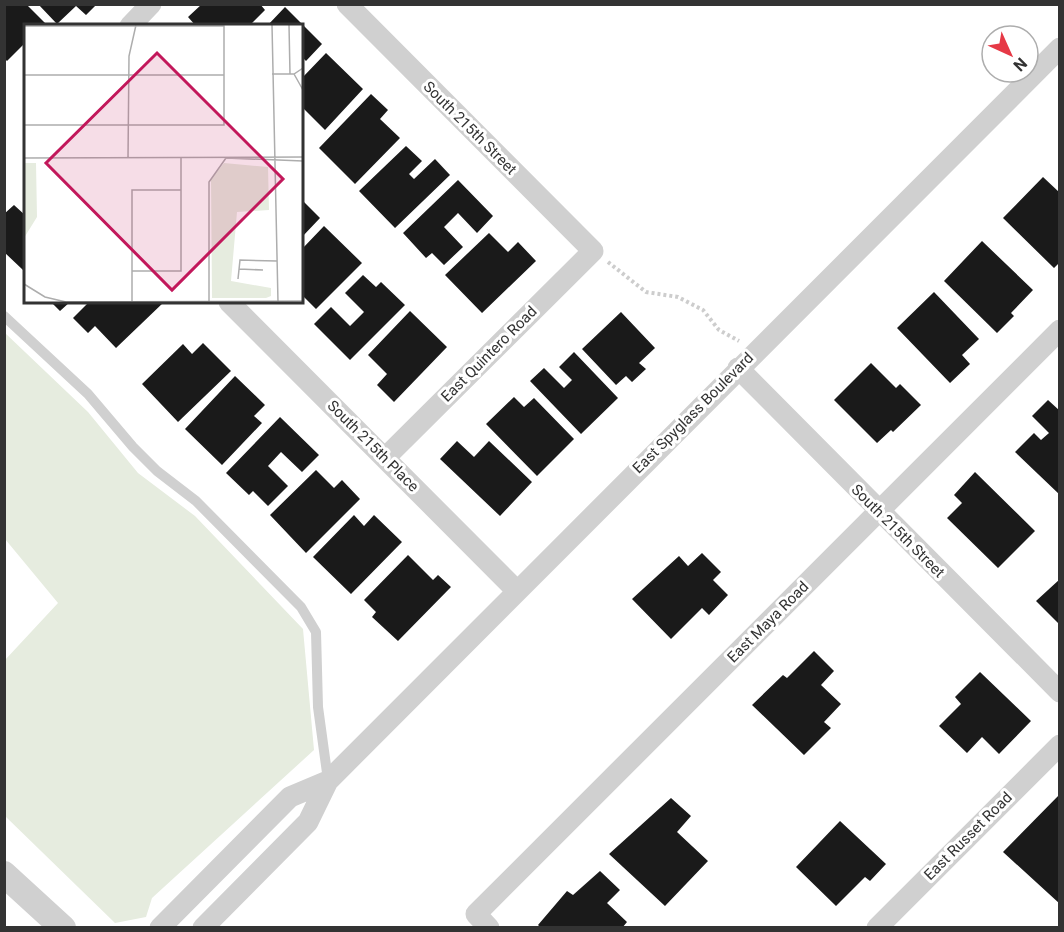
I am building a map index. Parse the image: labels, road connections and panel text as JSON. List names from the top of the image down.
{
  "streets": {
    "street": [
      "South 215th Street",
      "East Quintero Road",
      "East Spyglass Boulevard",
      "South 215th Place",
      "East Maya Road",
      "East Russet Road"
    ]
  },
  "crossings": [
    ["South 215th Street", "East Quintero Road"],
    ["South 215th Street", "East Spyglass Boulevard"],
    ["South 215th Street", "East Maya Road"],
    ["East Quintero Road", "South 215th Place"],
    ["East Spyglass Boulevard", "South 215th Place"]
  ],
  "north": "bottom right"
}
